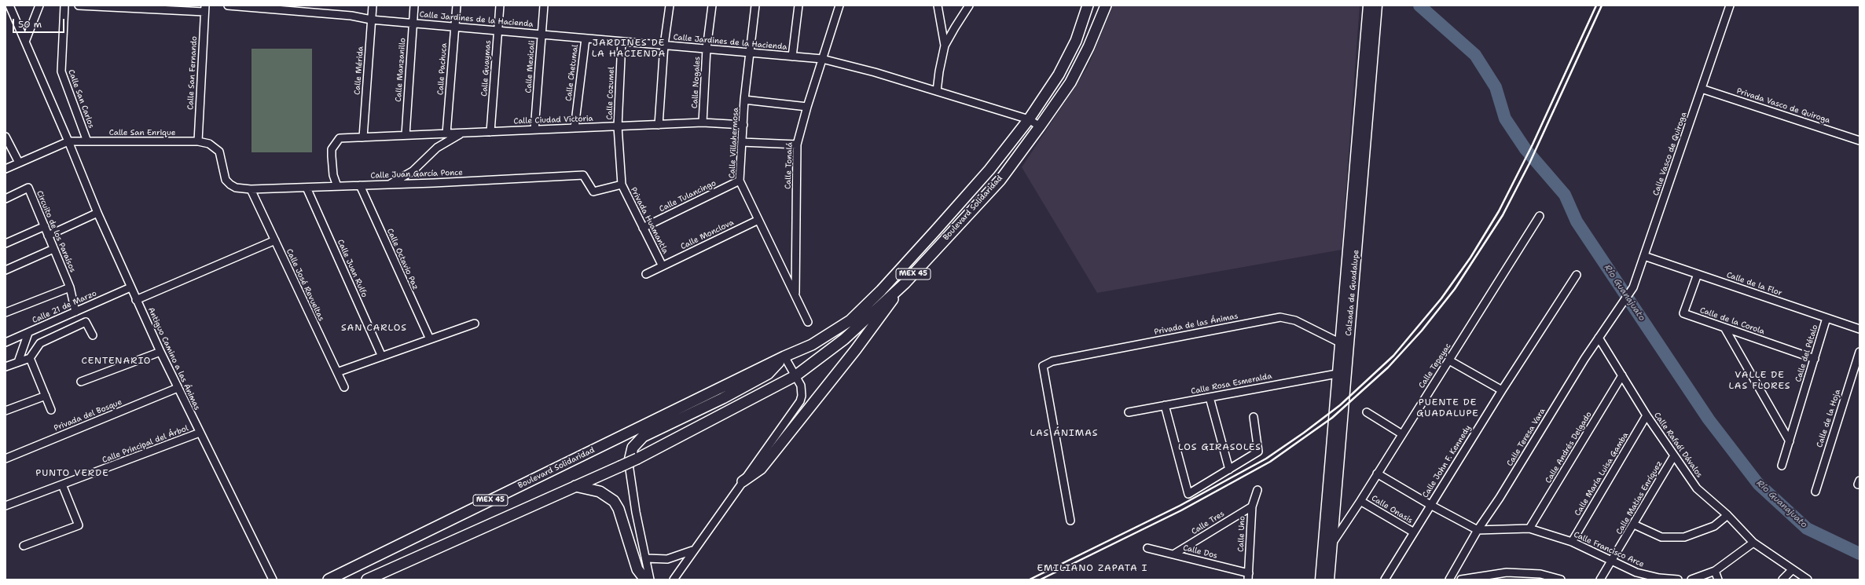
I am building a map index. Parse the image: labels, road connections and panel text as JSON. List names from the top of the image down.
{
  "streets": {
    "highway": ["Boulevard Solidaridad", "MEX 45"],
    "main road": ["Calzada de Guadalupe"],
    "street": [
      "Calle Jardines de la Hacienda",
      "Calle Mexicali",
      "Calle Guaymas",
      "Calle Pachuca",
      "Calle Manzanillo",
      "Calle Mérida",
      "Calle San Fernando",
      "Calle Chetumal",
      "Calle Nogales",
      "Calle Cozumel",
      "Calle San Carlos",
      "Privada Vasco de Quiroga",
      "Calle Ciudad Victoria",
      "Calle San Enrique",
      "Calle Villahermosa",
      "Calle Vasco de Quiroga",
      "Calle Tonalá",
      "Calle Juan García Ponce",
      "Calle Tulancingo",
      "Privada Huamantla",
      "Circuito de los Paraísos",
      "Calle Monclova",
      "Calle Octavio Paz",
      "Calle Juan Rulfo",
      "Calle de la Flor",
      "Calle José Revueltas",
      "Calle 21 de Marzo",
      "Calle de la Corola",
      "Privada de las Ánimas",
      "Calle del Pétalo",
      "Antiguo Camino a las Ánimas",
      "Calle Tepeyac",
      "Calle Rosa Esmeralda",
      "Privada del Bosque",
      "Calle de la Hoja",
      "Calle Teresa Vara",
      "Calle Principal del Árbol",
      "Calle Rafaél Dávalos",
      "Calle Andrés Delgado",
      "Calle John F. Kennedy",
      "Calle María Luisa Gamba",
      "Calle Matías Enríquez",
      "Calle Onasis",
      "Calle Tres",
      "Calle Uno",
      "Calle Francisco Arce",
      "Calle Dos"
    ]
  },
  "crossings": [
    ["Calle Jardines de la Hacienda", "Calle Mexicali"],
    ["Calle Jardines de la Hacienda", "Calle Guaymas"],
    ["Calle Jardines de la Hacienda", "Calle Pachuca"],
    ["Calle Jardines de la Hacienda", "Calle Manzanillo"],
    ["Calle Jardines de la Hacienda", "Calle Mérida"],
    ["Calle Jardines de la Hacienda", "Calle Chetumal"],
    ["Calle Jardines de la Hacienda", "Calle Nogales"],
    ["Calle Jardines de la Hacienda", "Calle Cozumel"],
    ["Calle Jardines de la Hacienda", "Calle Villahermosa"],
    ["Calle Jardines de la Hacienda", "Calle Tonalá"],
    ["Calle Jardines de la Hacienda", "Boulevard Solidaridad"],
    ["Calle Mexicali", "Calle Ciudad Victoria"],
    ["Calle Guaymas", "Calle Ciudad Victoria"],
    ["Calle Pachuca", "Calle Ciudad Victoria"],
    ["Calle Manzanillo", "Calle Ciudad Victoria"],
    ["Calle Mérida", "Calle Ciudad Victoria"],
    ["Calle San Fernando", "Calle San Enrique"],
    ["Calle Chetumal", "Calle Ciudad Victoria"],
    ["Calle Nogales", "Calle Ciudad Victoria"],
    ["Calle Cozumel", "Calle Ciudad Victoria"],
    ["Calle Cozumel", "Privada Huamantla"],
    ["Calle San Carlos", "Calle San Enrique"],
    ["Privada Vasco de Quiroga", "Calle Vasco de Quiroga"],
    ["Calle Ciudad Victoria", "Calle Villahermosa"],
    ["Calle Ciudad Victoria", "Calle Juan García Ponce"],
    ["Calle Ciudad Victoria", "Privada Huamantla"],
    ["Calle San Enrique", "Calle Juan García Ponce"],
    ["Calle San Enrique", "Calle José Revueltas"],
    ["Calle San Enrique", "Antiguo Camino a las Ánimas"],
    ["Calle Villahermosa", "Calle Tonalá"],
    ["Calle Villahermosa", "Calle Tulancingo"],
    ["Calle Villahermosa", "Calle Monclova"],
    ["Calle Vasco de Quiroga", "Calle de la Flor"],
    ["Calle Vasco de Quiroga", "Calle Teresa Vara"],
    ["Calle Juan García Ponce", "Privada Huamantla"],
    ["Calle Juan García Ponce", "Calle Octavio Paz"],
    ["Calle Juan García Ponce", "Calle Juan Rulfo"],
    ["Calle Juan García Ponce", "Calle José Revueltas"],
    ["Calle Tulancingo", "Privada Huamantla"],
    ["Privada Huamantla", "Calle Monclova"],
    ["Circuito de los Paraísos", "Calle 21 de Marzo"],
    ["Calle de la Flor", "Calle de la Corola"],
    ["Calle de la Flor", "Calle del Pétalo"],
    ["Calzada de Guadalupe", "Privada de las Ánimas"],
    ["Calzada de Guadalupe", "Calle Tepeyac"],
    ["Calzada de Guadalupe", "Calle Rosa Esmeralda"],
    ["Calle 21 de Marzo", "Antiguo Camino a las Ánimas"],
    ["Calle de la Corola", "Calle del Pétalo"],
    ["Antiguo Camino a las Ánimas", "Privada del Bosque"],
    ["Antiguo Camino a las Ánimas", "Calle Principal del Árbol"],
    ["Calle Tepeyac", "Calle Onasis"],
    ["Calle Teresa Vara", "Calle Rafaél Dávalos"],
    ["Calle Teresa Vara", "Calle Francisco Arce"],
    ["Calle Rafaél Dávalos", "Calle Andrés Delgado"],
    ["Calle Rafaél Dávalos", "Calle María Luisa Gamba"],
    ["Calle Rafaél Dávalos", "Calle Matías Enríquez"],
    ["Calle Andrés Delgado", "Calle Francisco Arce"],
    ["Calle John F. Kennedy", "Calle Onasis"],
    ["Calle María Luisa Gamba", "Calle Francisco Arce"],
    ["Calle Matías Enríquez", "Calle Francisco Arce"],
    ["Calle Tres", "Calle Uno"],
    ["Calle Tres", "Calle Dos"],
    ["Calle Uno", "Calle Dos"]
  ],
  "districts": [
    "JARDINES DE LA HACIENDA",
    "SAN CARLOS",
    "CENTENARIO",
    "VALLE DE LAS FLORES",
    "PUENTE DE GUADALUPE",
    "LAS ÁNIMAS",
    "LOS GIRASOLES",
    "PUNTO VERDE",
    "EMILIANO ZAPATA I"
  ],
  "water": ["Río Guanajuato"],
  "scale_bar": "50 m"
}
